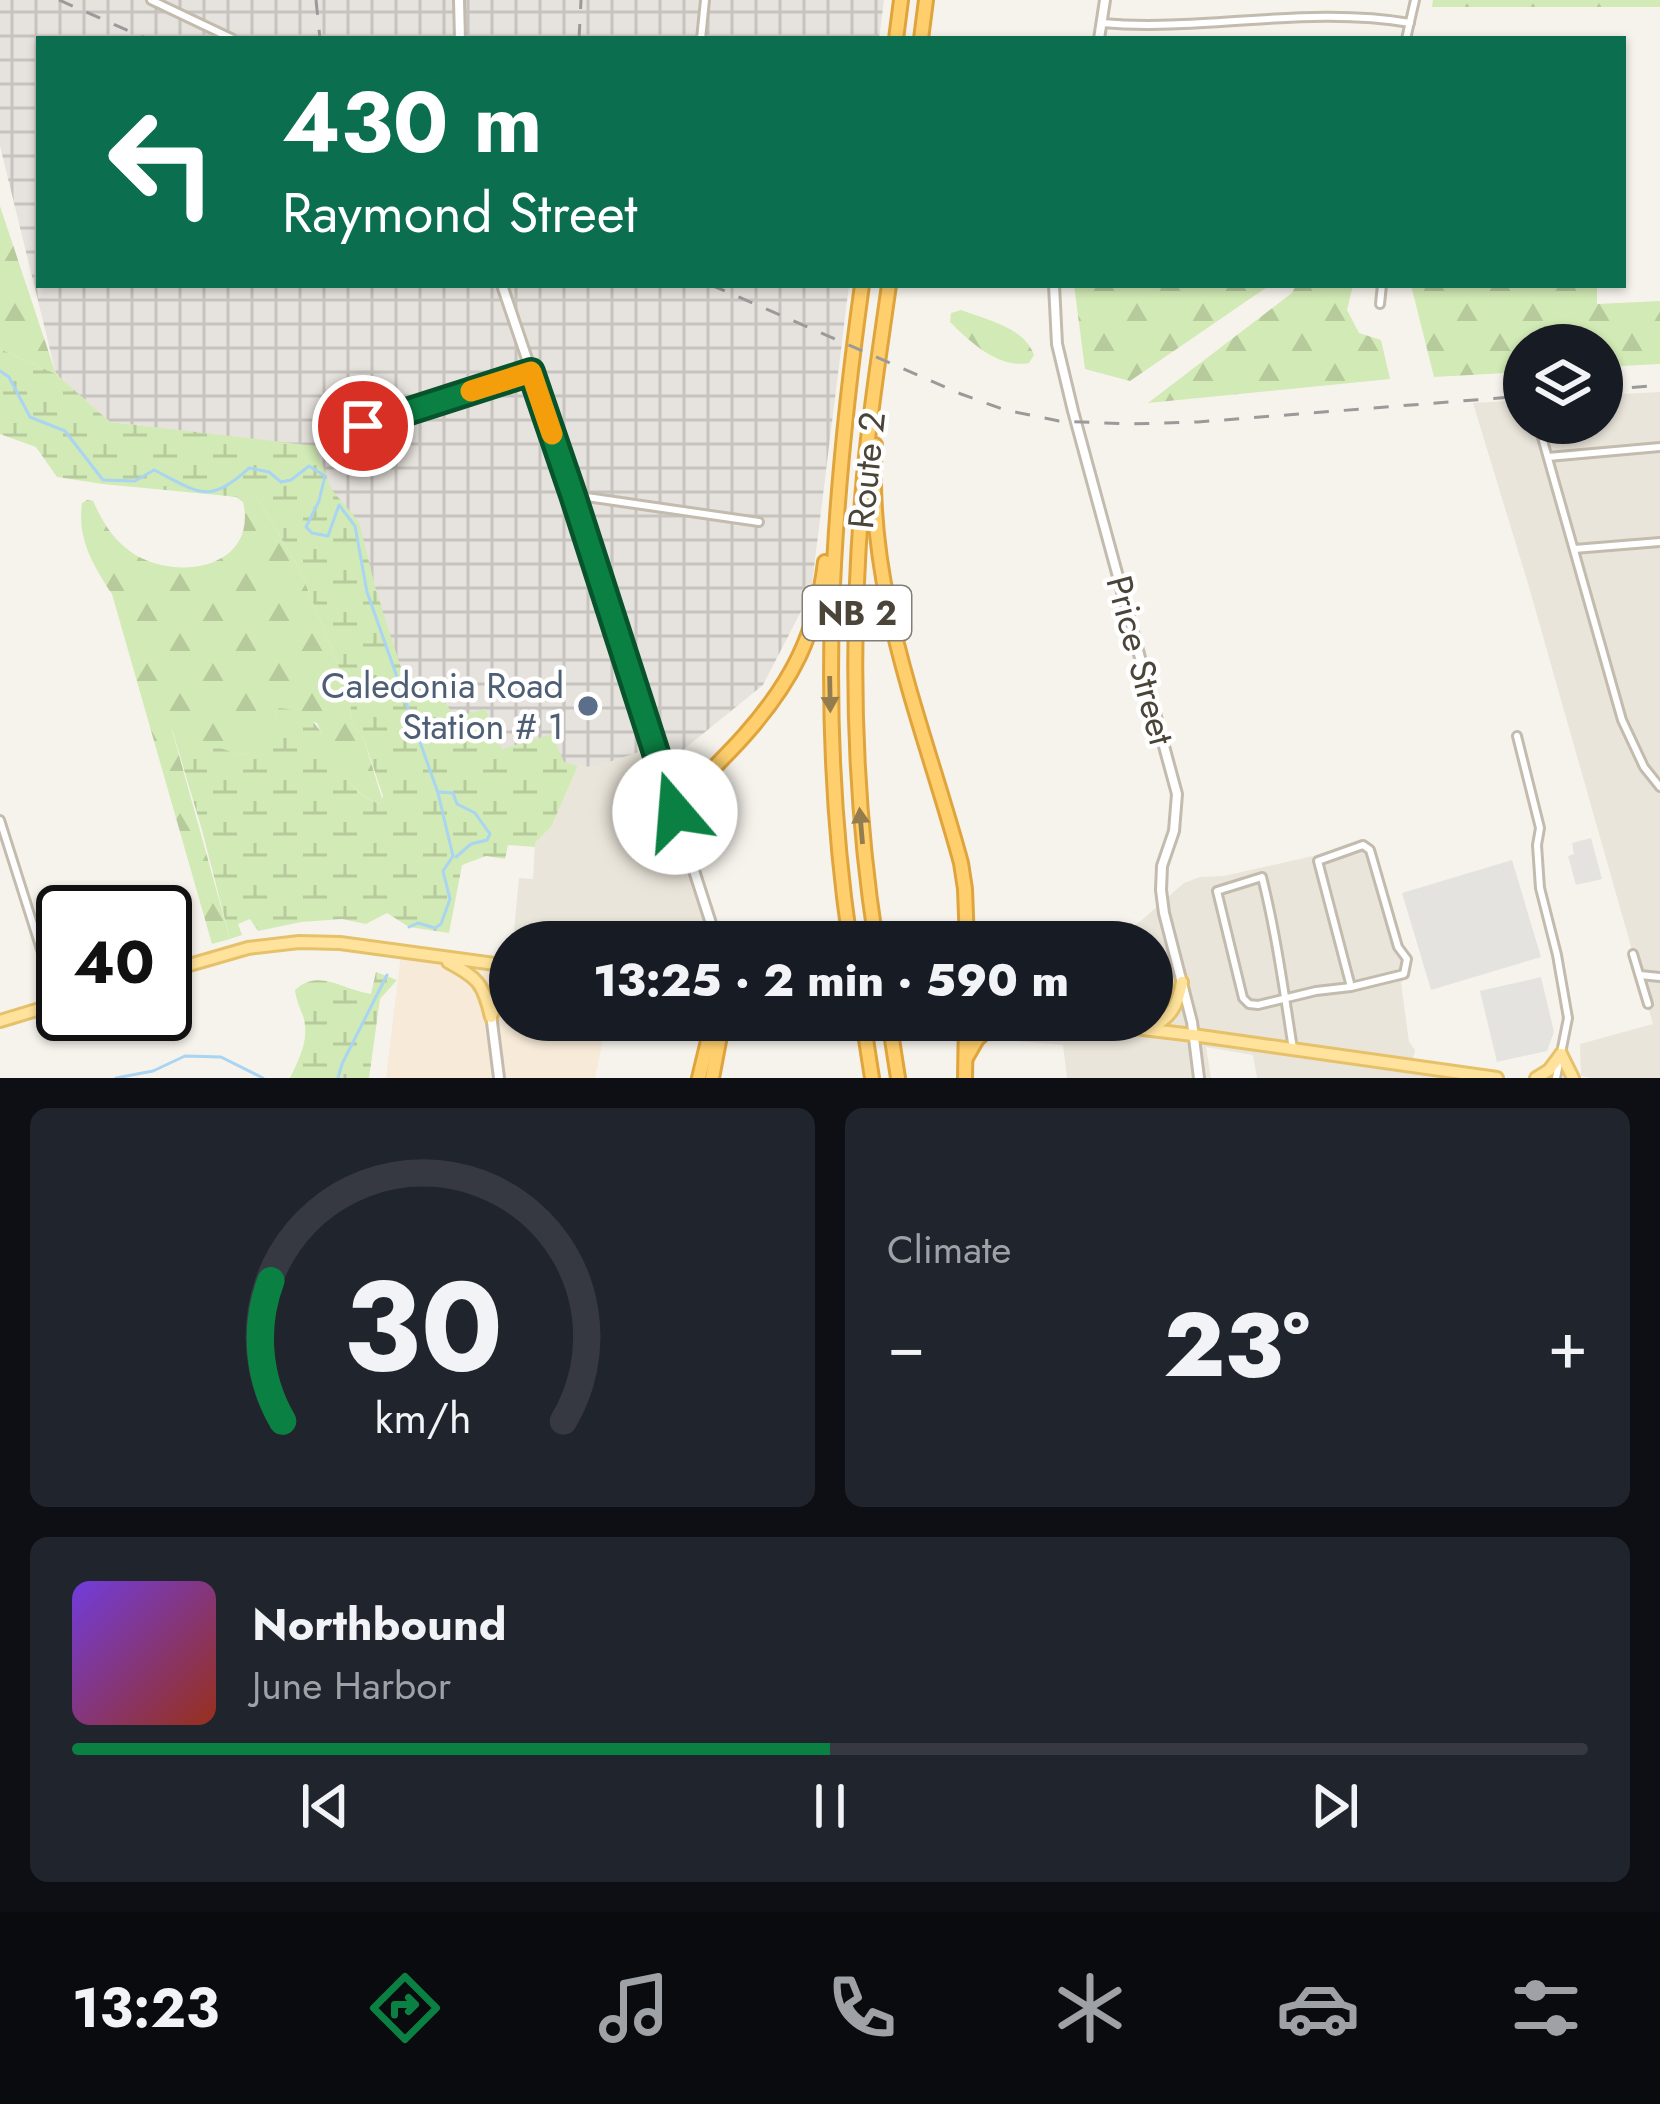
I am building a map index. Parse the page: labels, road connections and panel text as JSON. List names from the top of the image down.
{
  "streets": {
    "highway": ["Route 2", "NB 2"],
    "street": ["Price Street"]
  },
  "places": ["Caledonia Road Station # 1"],
  "page": {
    "turn": ["430 m", "Raymond Street"],
    "limit": "40",
    "trip": "13:25 · 2 min · 590 m",
    "tile": "Climate",
    "heat": ["−", "23°", "+"],
    "song": ["Northbound", "June Harbor"],
    "tabs": "13:23",
    "gauge": ["30", "km/h"]
  }
}
